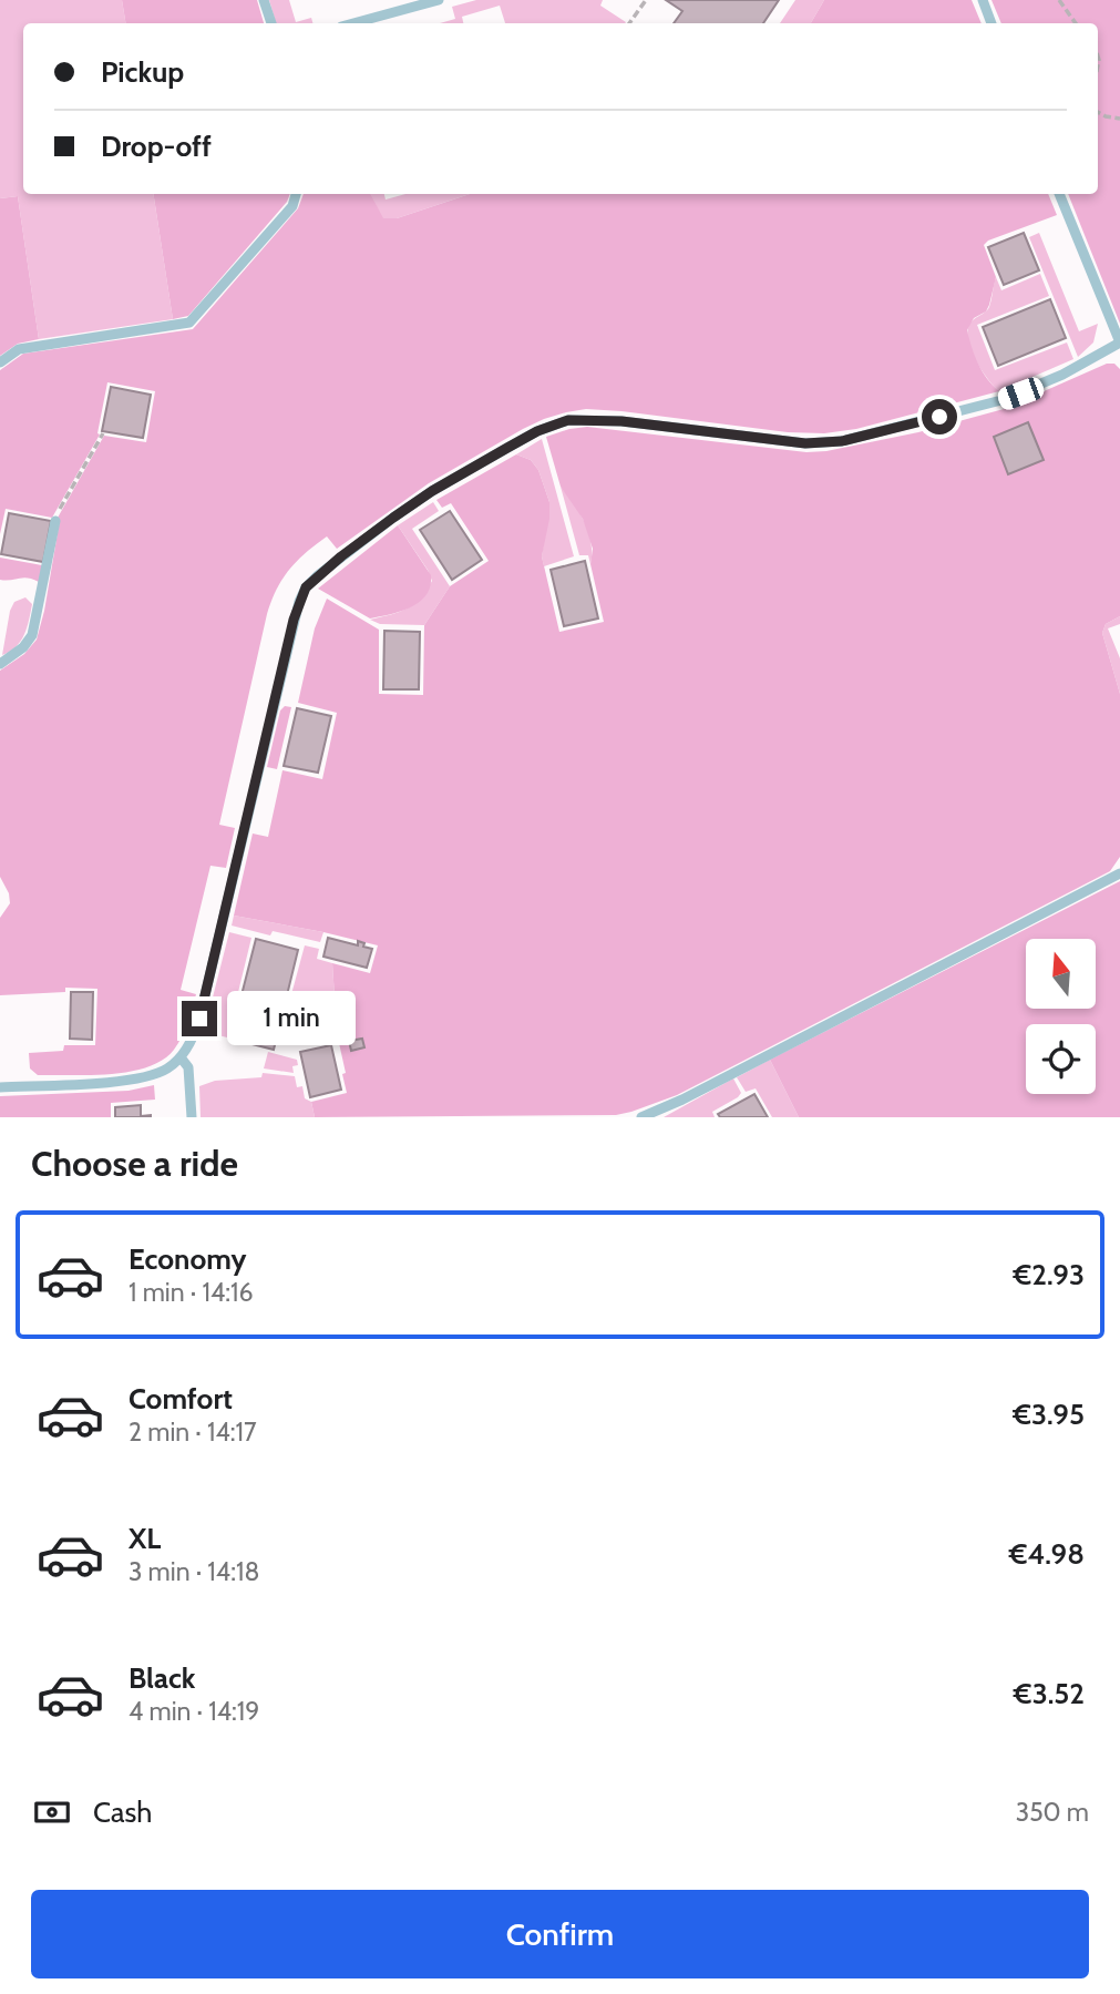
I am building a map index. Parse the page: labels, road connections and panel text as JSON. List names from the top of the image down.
{
  "north": "top",
  "page": {
    "banner": ["Pickup", "Drop-off"],
    "bubble": "1 min",
    "heading": "Choose a ride",
    "list": [
      {
        "name": "Economy",
        "note": "1 min · 14:16",
        "value": "€2.93"
      },
      {
        "name": "Comfort",
        "note": "2 min · 14:17",
        "value": "€3.95"
      },
      {
        "name": "XL",
        "note": "3 min · 14:18",
        "value": "€4.98"
      },
      {
        "name": "Black",
        "note": "4 min · 14:19",
        "value": "€3.52"
      }
    ],
    "pay": ["Cash", "350 m"],
    "buttons": "Confirm"
  }
}
